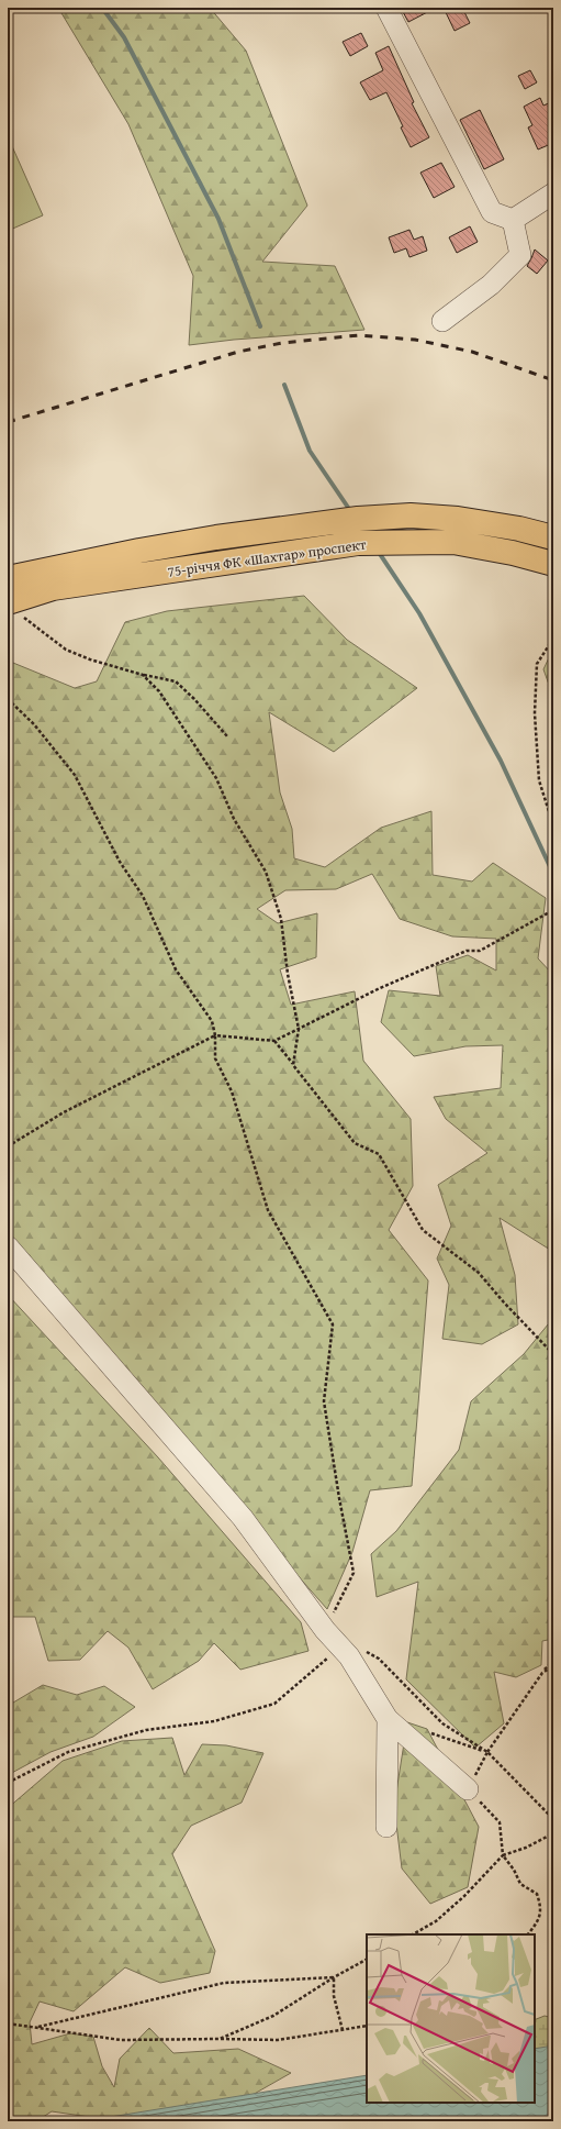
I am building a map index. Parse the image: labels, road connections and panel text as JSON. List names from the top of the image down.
{
  "streets": {
    "main road": ["75-річчя ФК «Шахтар» проспект"]
  }
}
